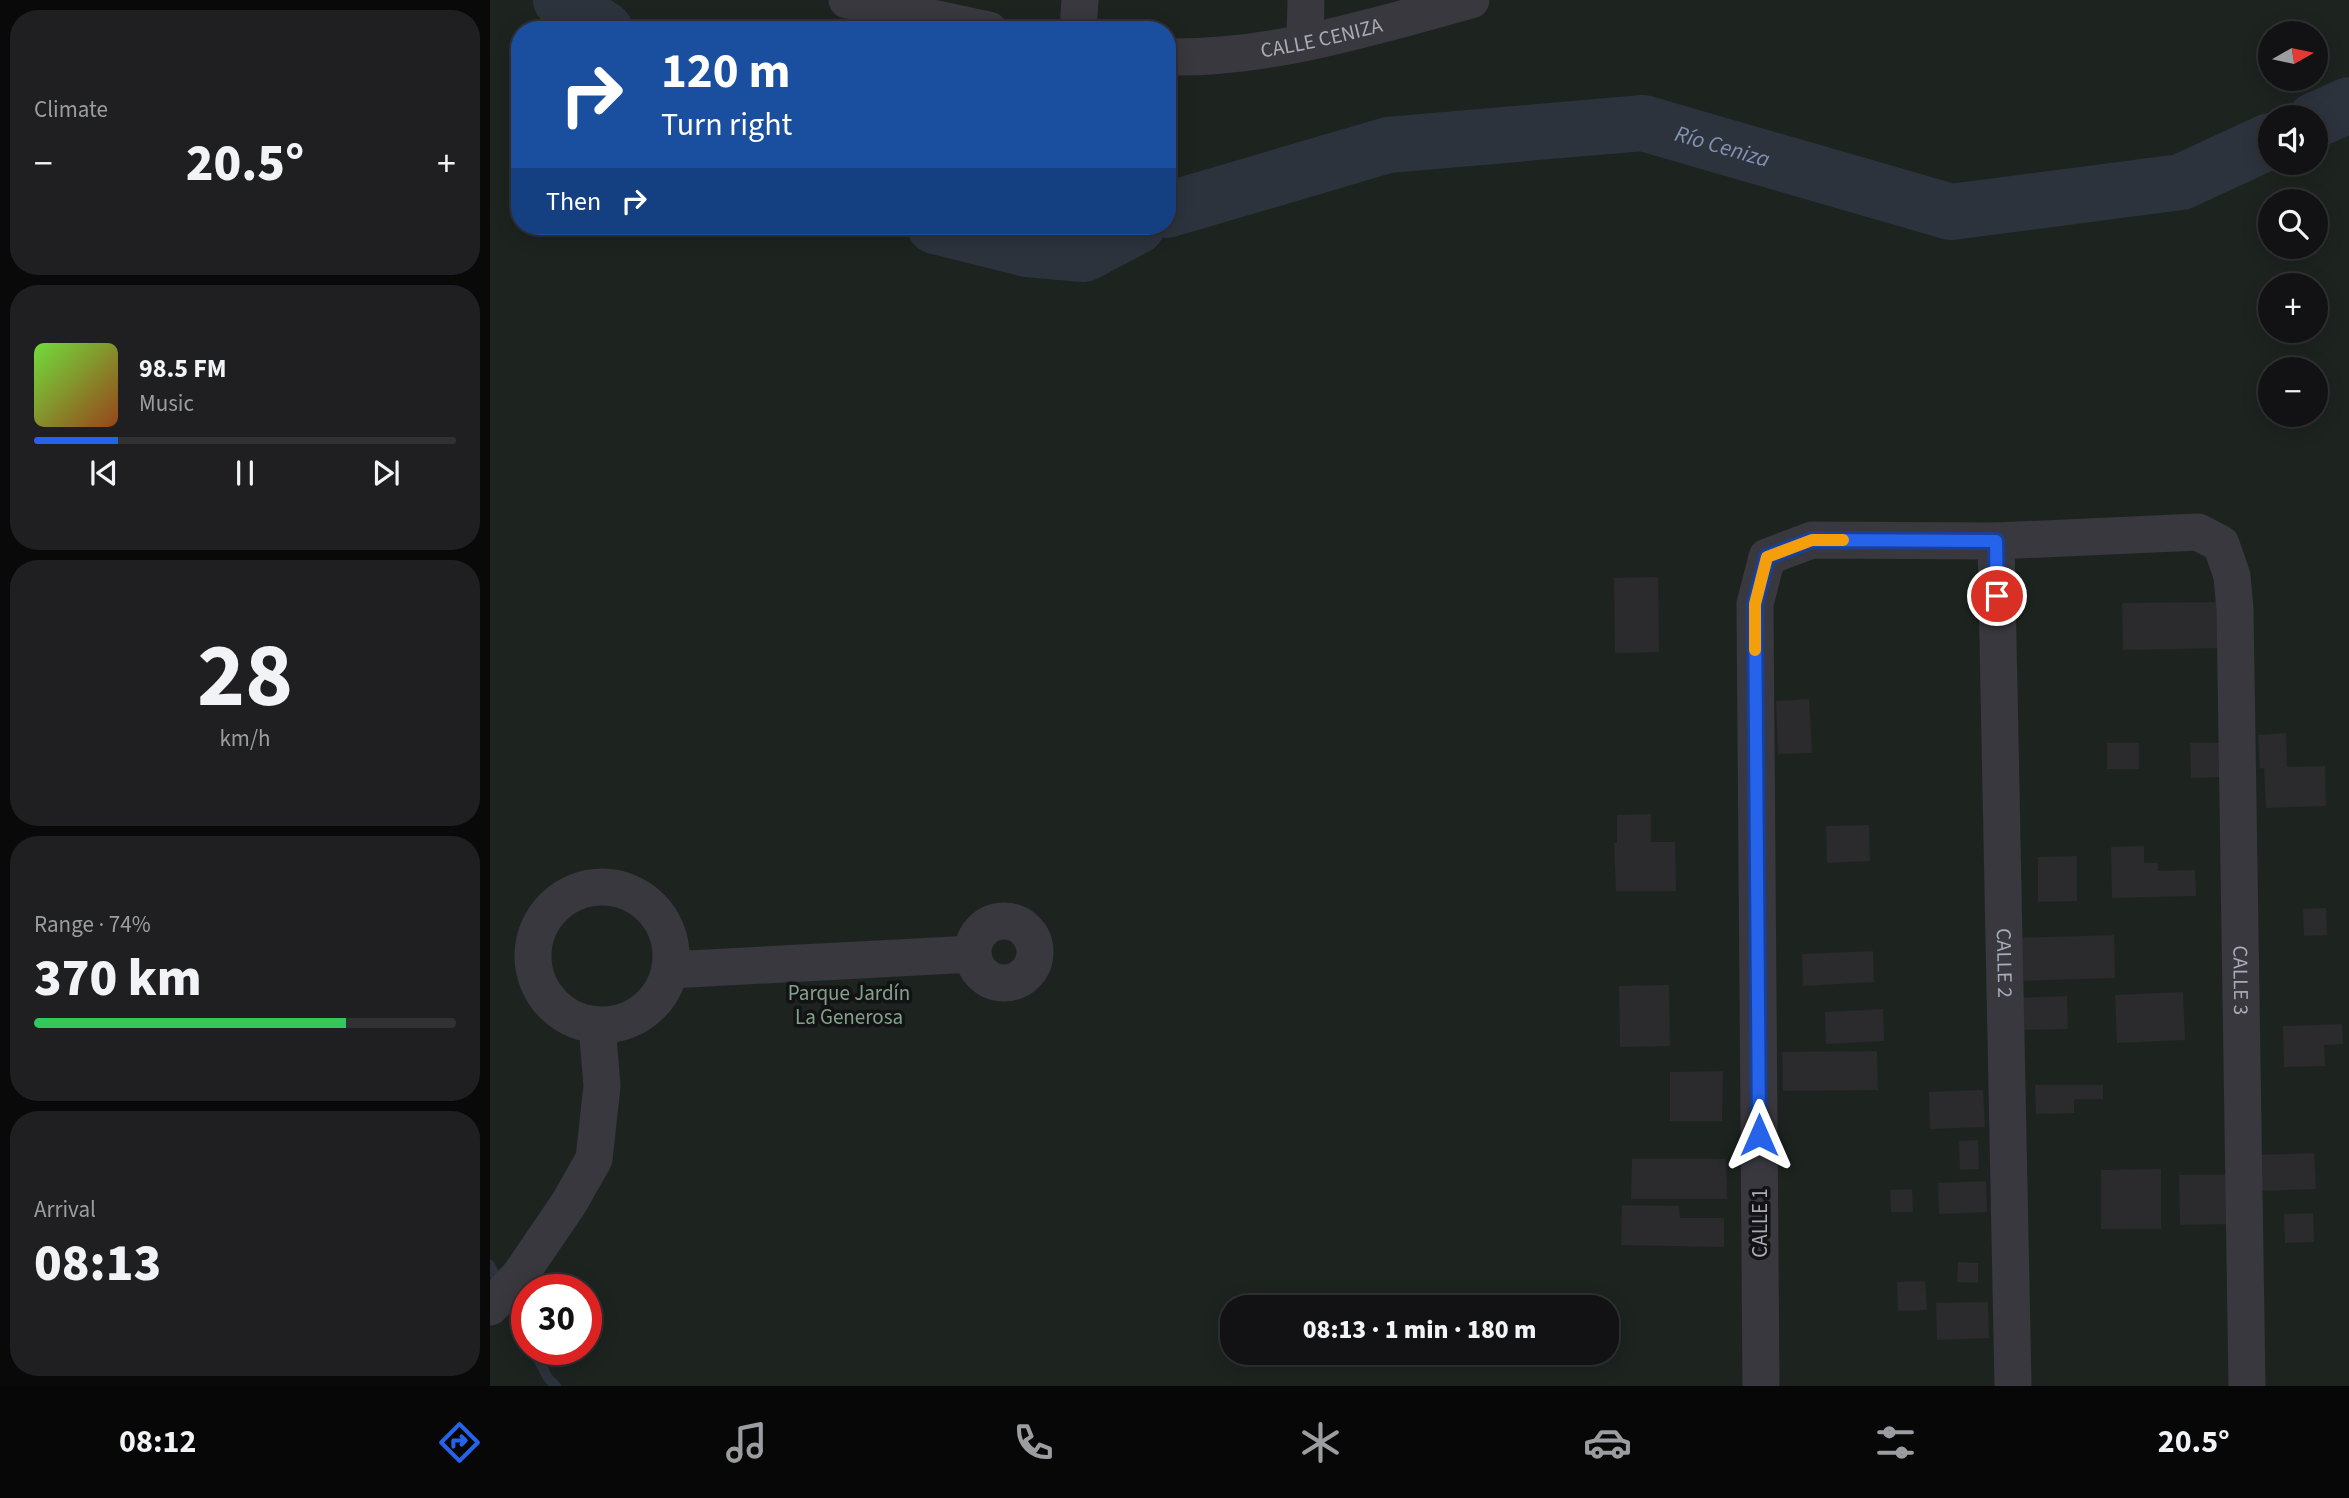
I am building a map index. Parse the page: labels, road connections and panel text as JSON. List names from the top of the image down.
{
  "streets": {
    "street": [
      "CALLE CENIZA",
      "CALLE 2",
      "CALLE 3",
      "CALLE 1"
    ]
  },
  "crossings": [
    ["CALLE 2", "CALLE 3"],
    ["CALLE 3", "CALLE 1"]
  ],
  "water": ["Río Ceniza"],
  "parks": ["Parque Jardín La Generosa"],
  "north": "right",
  "page": {
    "tile": [
      "Climate",
      ["28", "km/h"],
      ["Range · 74%", "370 km"],
      ["Arrival", "08:13"]
    ],
    "map_buttons": ["+", "−"],
    "turn": ["120 m", "Turn right"],
    "heat": ["−", "20.5°", "+"],
    "then": "Then",
    "song": ["98.5 FM", "Music"],
    "limit": "30",
    "trip": "08:13 · 1 min · 180 m",
    "tabs": ["08:12", "20.5°"]
  }
}
